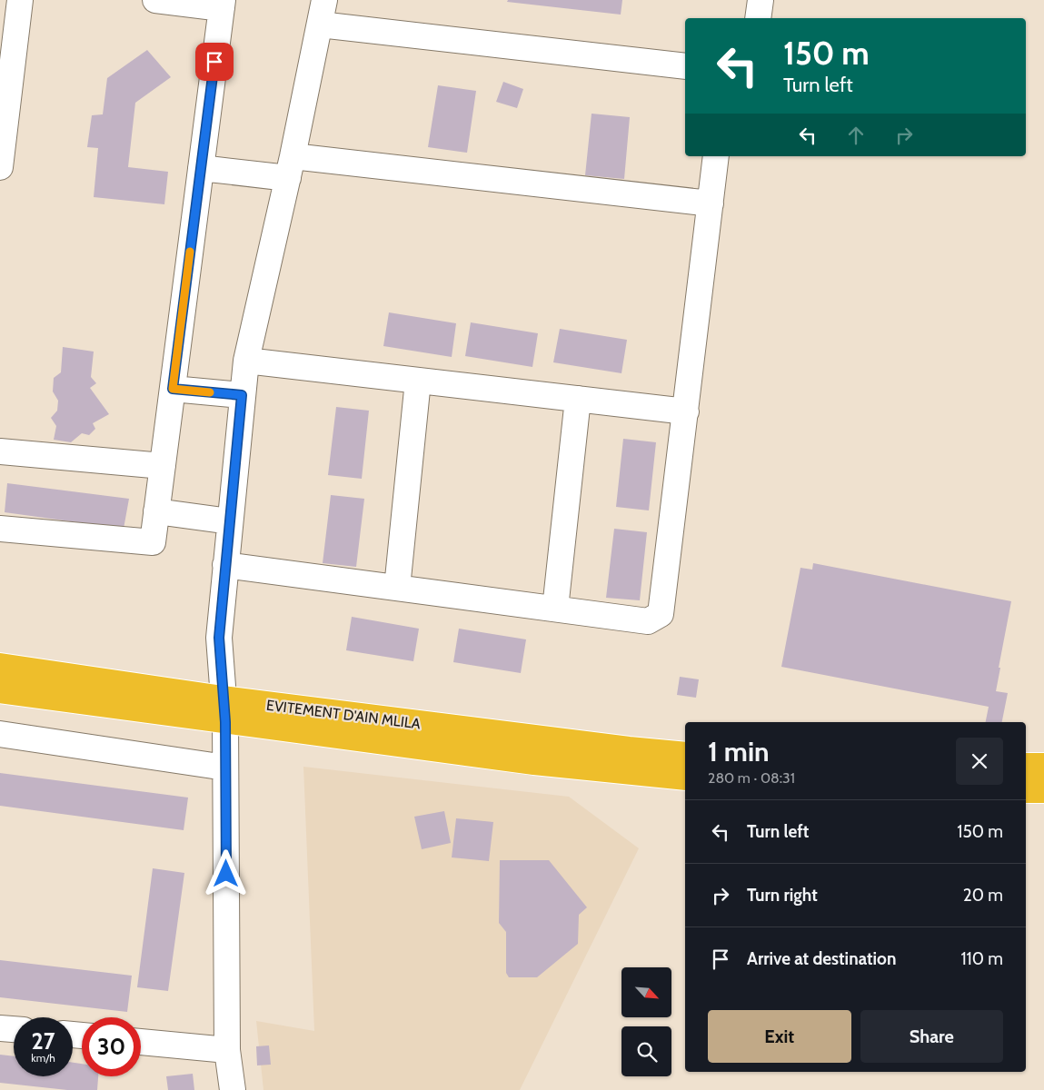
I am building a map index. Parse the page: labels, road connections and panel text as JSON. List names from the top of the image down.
{
  "streets": {
    "highway": ["EVITEMENT D'AIN MLILA"]
  },
  "north": "bottom right",
  "page": {
    "turn": ["150 m", "Turn left"],
    "heading": ["1 min", "280 m · 08:31"],
    "list": [
      {
        "name": "Turn left",
        "value": "150 m"
      },
      {
        "name": "Turn right",
        "value": "20 m"
      },
      {
        "name": "Arrive at destination",
        "value": "110 m"
      }
    ],
    "buttons": ["Exit", "Share"],
    "speed": "27 km/h",
    "limit": "30"
  }
}
